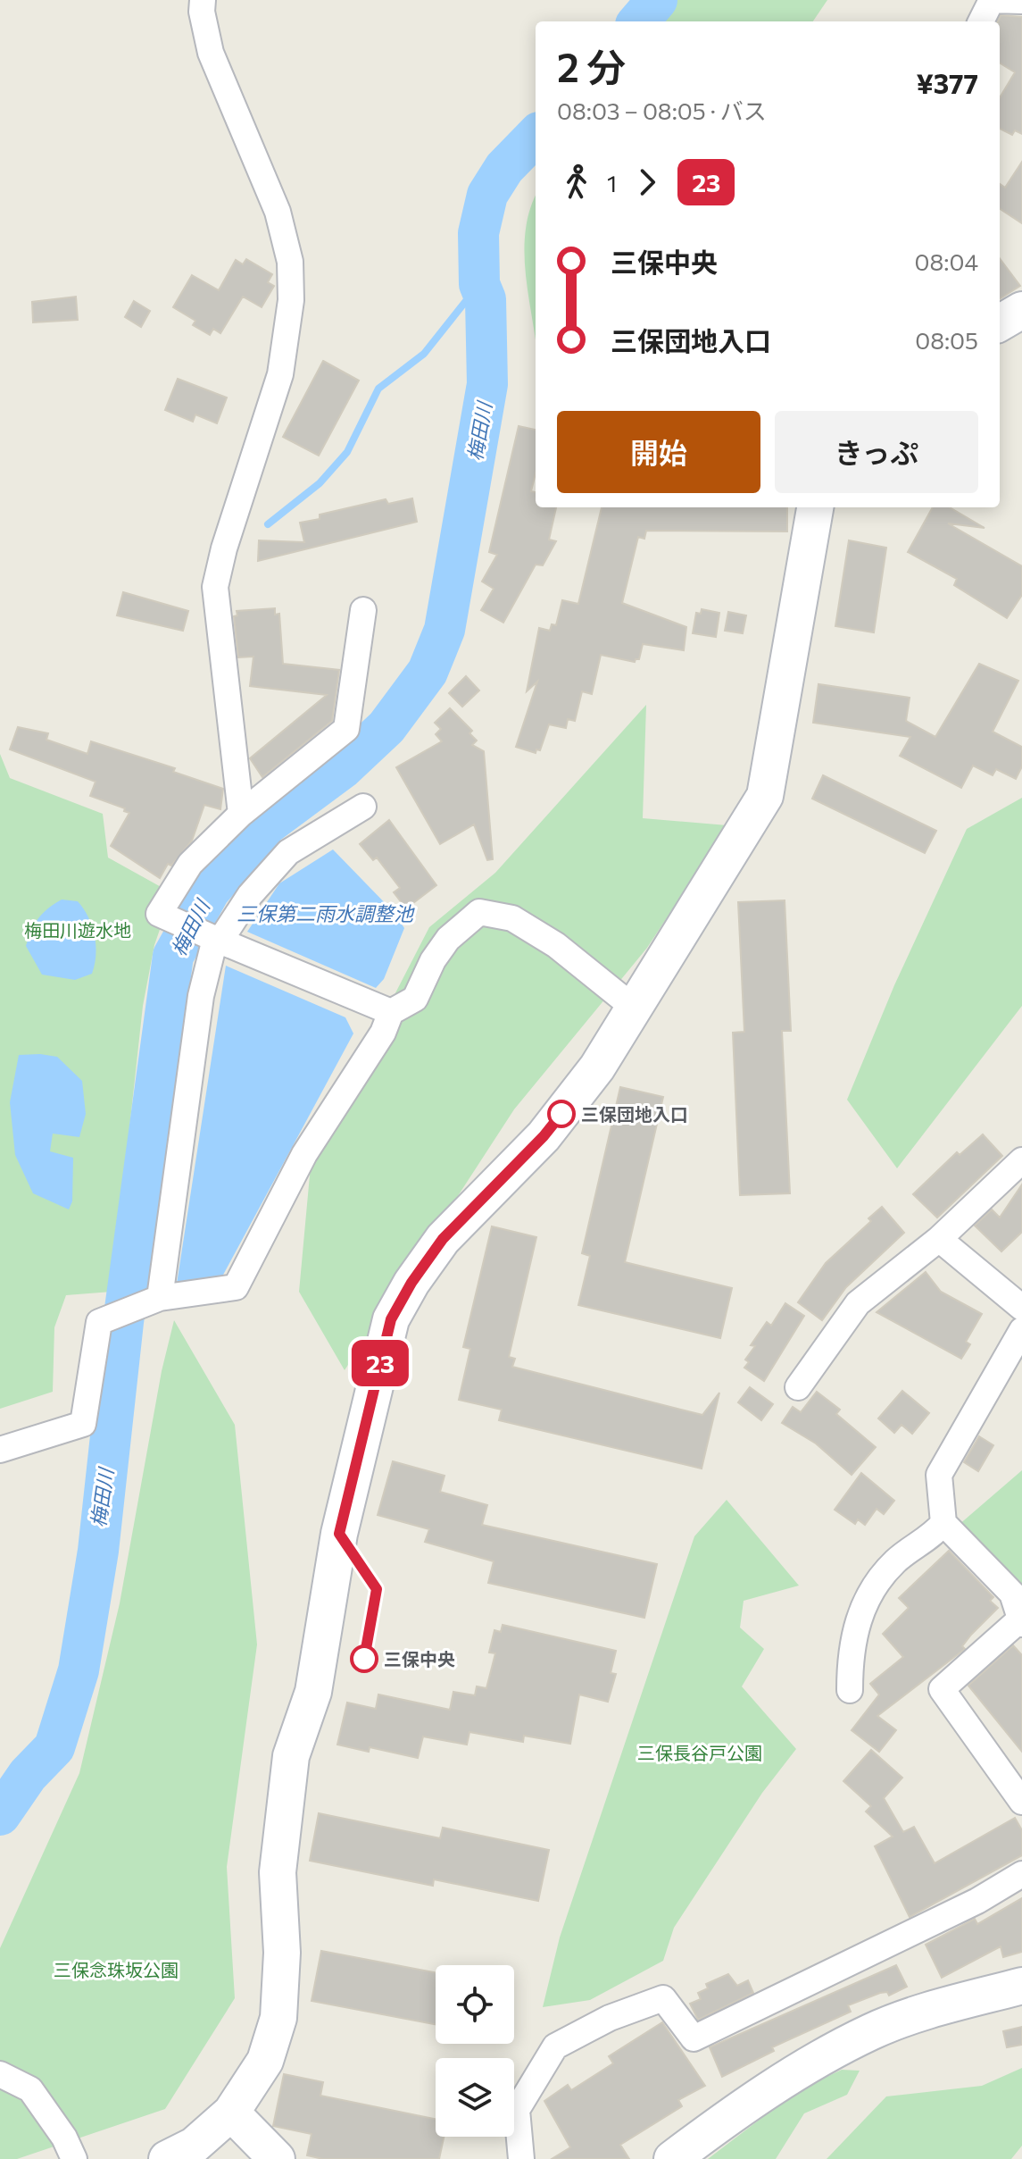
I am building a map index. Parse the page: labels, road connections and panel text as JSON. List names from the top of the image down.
{
  "water": ["梅田川", "三保第二雨水調整池"],
  "parks": ["梅田川遊水地", "三保長谷戸公園", "三保念珠坂公園"],
  "places": ["三保団地入口", "三保中央"],
  "lines": ["bus line 23"],
  "page": {
    "on_map": "23",
    "heading": ["2 分", "08:03 – 08:05 · バス", "¥377"],
    "legs": ["1", "23"],
    "list": [
      {
        "name": "三保中央",
        "value": "08:04"
      },
      {
        "name": "三保団地入口",
        "value": "08:05"
      }
    ],
    "buttons": ["開始", "きっぷ"]
  }
}
